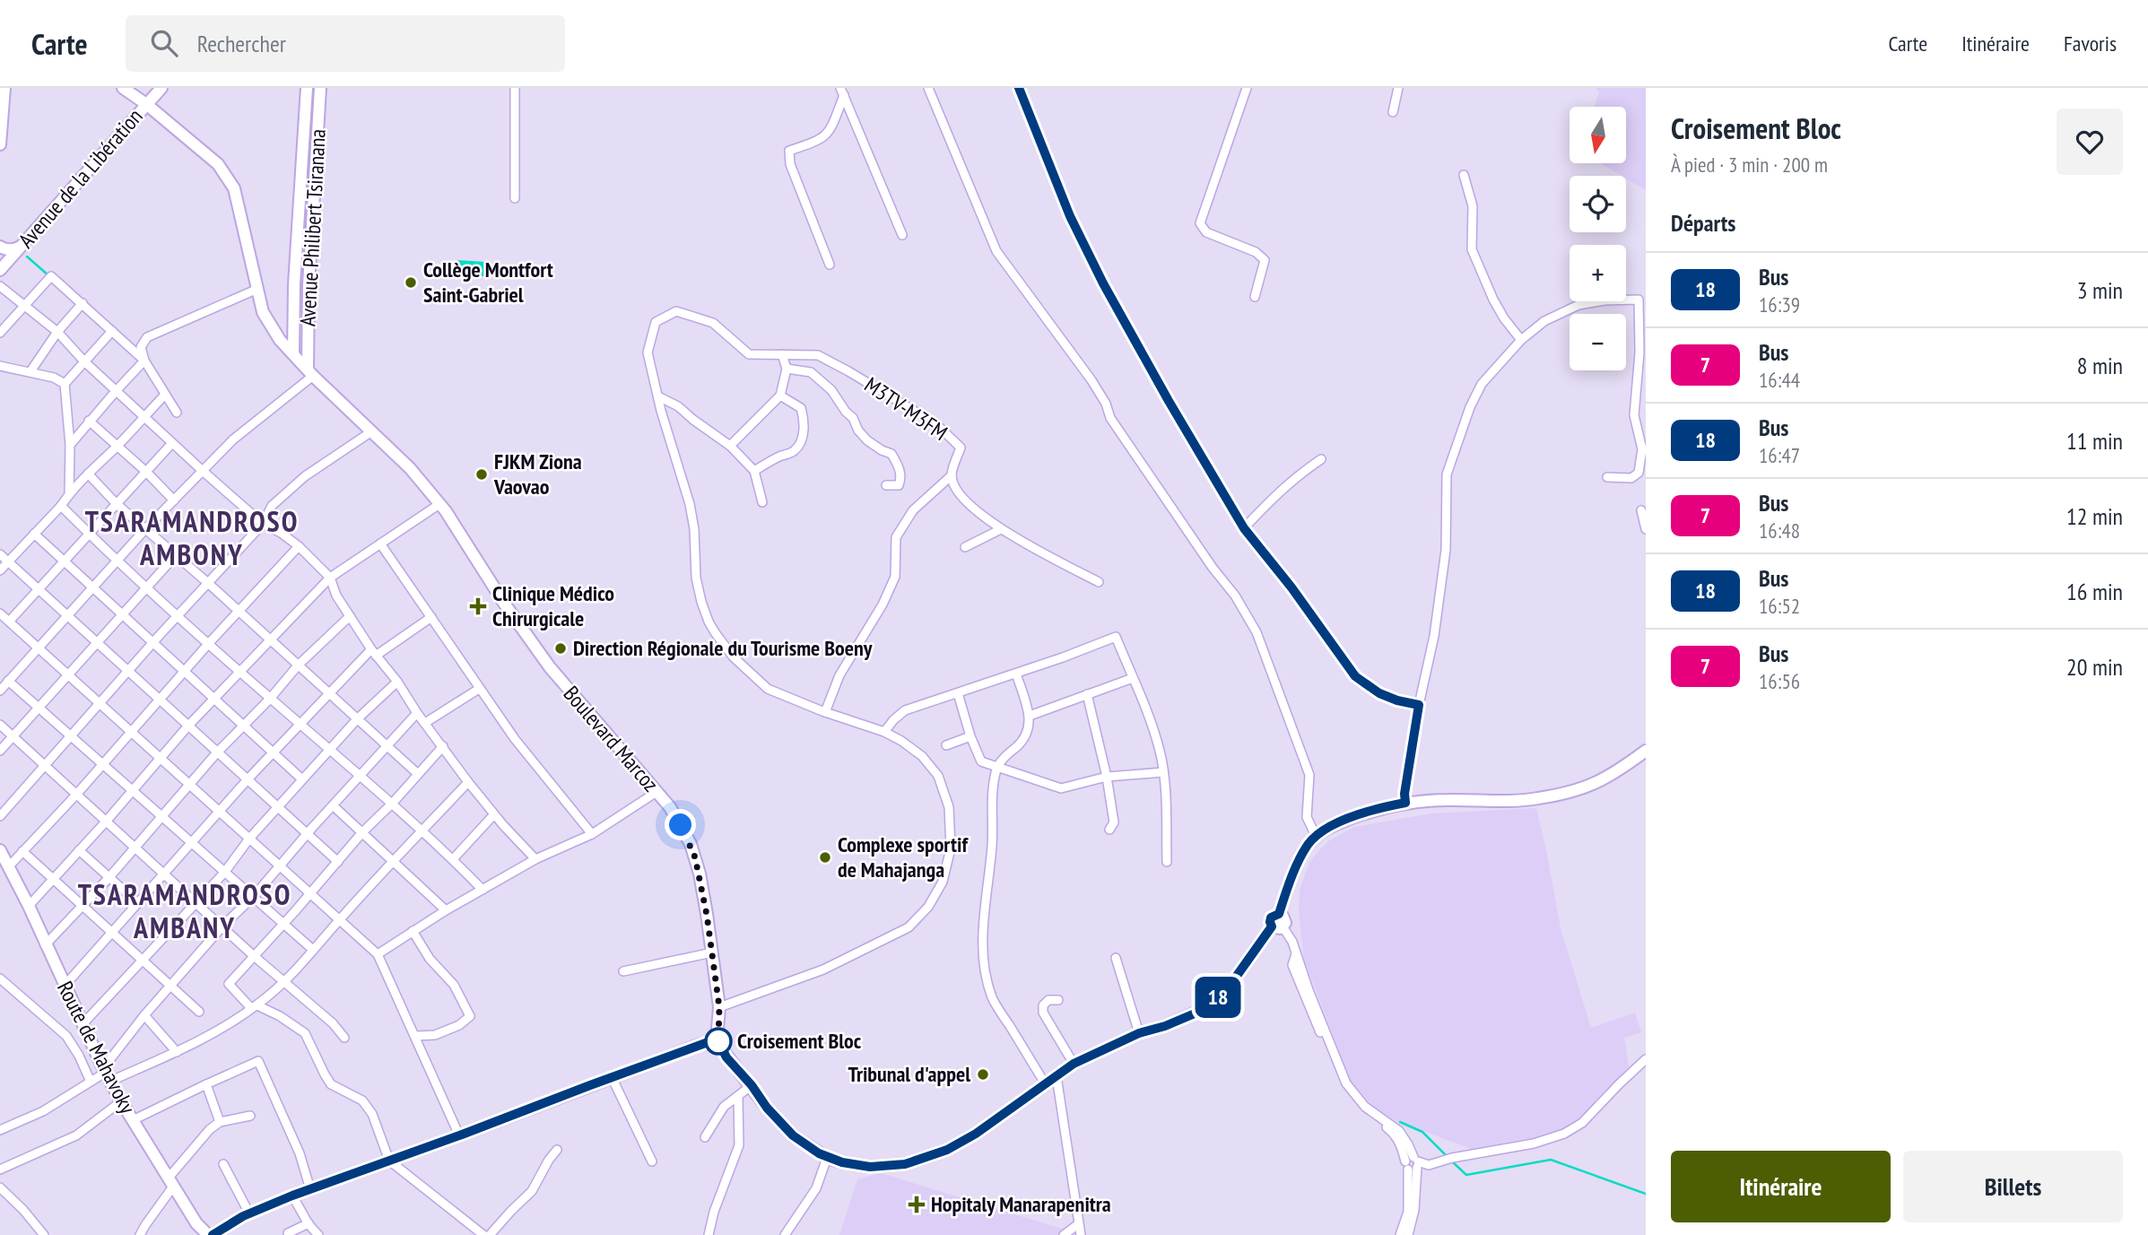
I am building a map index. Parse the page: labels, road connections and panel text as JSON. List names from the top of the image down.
{
  "streets": {
    "main road": [
      "Avenue de la Libération",
      "Avenue Philibert Tsiranana",
      "Boulevard Marcoz",
      "Route de Mahavoky"
    ],
    "street": ["M3TV-M3FM"]
  },
  "crossings": [
    ["Avenue de la Libération", "Boulevard Marcoz"],
    ["Avenue Philibert Tsiranana", "Boulevard Marcoz"]
  ],
  "districts": ["TSARAMANDROSO AMBONY", "TSARAMANDROSO AMBANY"],
  "places": {
    "other": [
      "Collège Montfort Saint-Gabriel",
      "FJKM Ziona Vaovao",
      "Direction Régionale du Tourisme Boeny",
      "Complexe sportif de Mahajanga",
      "Croisement Bloc",
      "Tribunal d'appel"
    ],
    "health": ["Clinique Médico Chirurgicale", "Hopitaly Manarapenitra"]
  },
  "lines": ["bus line 18"],
  "north": "bottom",
  "page": {
    "header": "Carte",
    "search": "Rechercher",
    "nav": ["Carte", "Itinéraire", "Favoris"],
    "on_map": "18",
    "heading": [
      ["Croisement Bloc", "À pied · 3 min · 200 m"],
      "Départs"
    ],
    "map_buttons": ["+", "−"],
    "list": [
      {
        "mark": "18",
        "name": "Bus",
        "note": "16:39",
        "value": "3 min"
      },
      {
        "mark": "7",
        "name": "Bus",
        "note": "16:44",
        "value": "8 min"
      },
      {
        "mark": "18",
        "name": "Bus",
        "note": "16:47",
        "value": "11 min"
      },
      {
        "mark": "7",
        "name": "Bus",
        "note": "16:48",
        "value": "12 min"
      },
      {
        "mark": "18",
        "name": "Bus",
        "note": "16:52",
        "value": "16 min"
      },
      {
        "mark": "7",
        "name": "Bus",
        "note": "16:56",
        "value": "20 min"
      }
    ],
    "buttons": ["Itinéraire", "Billets"]
  }
}
